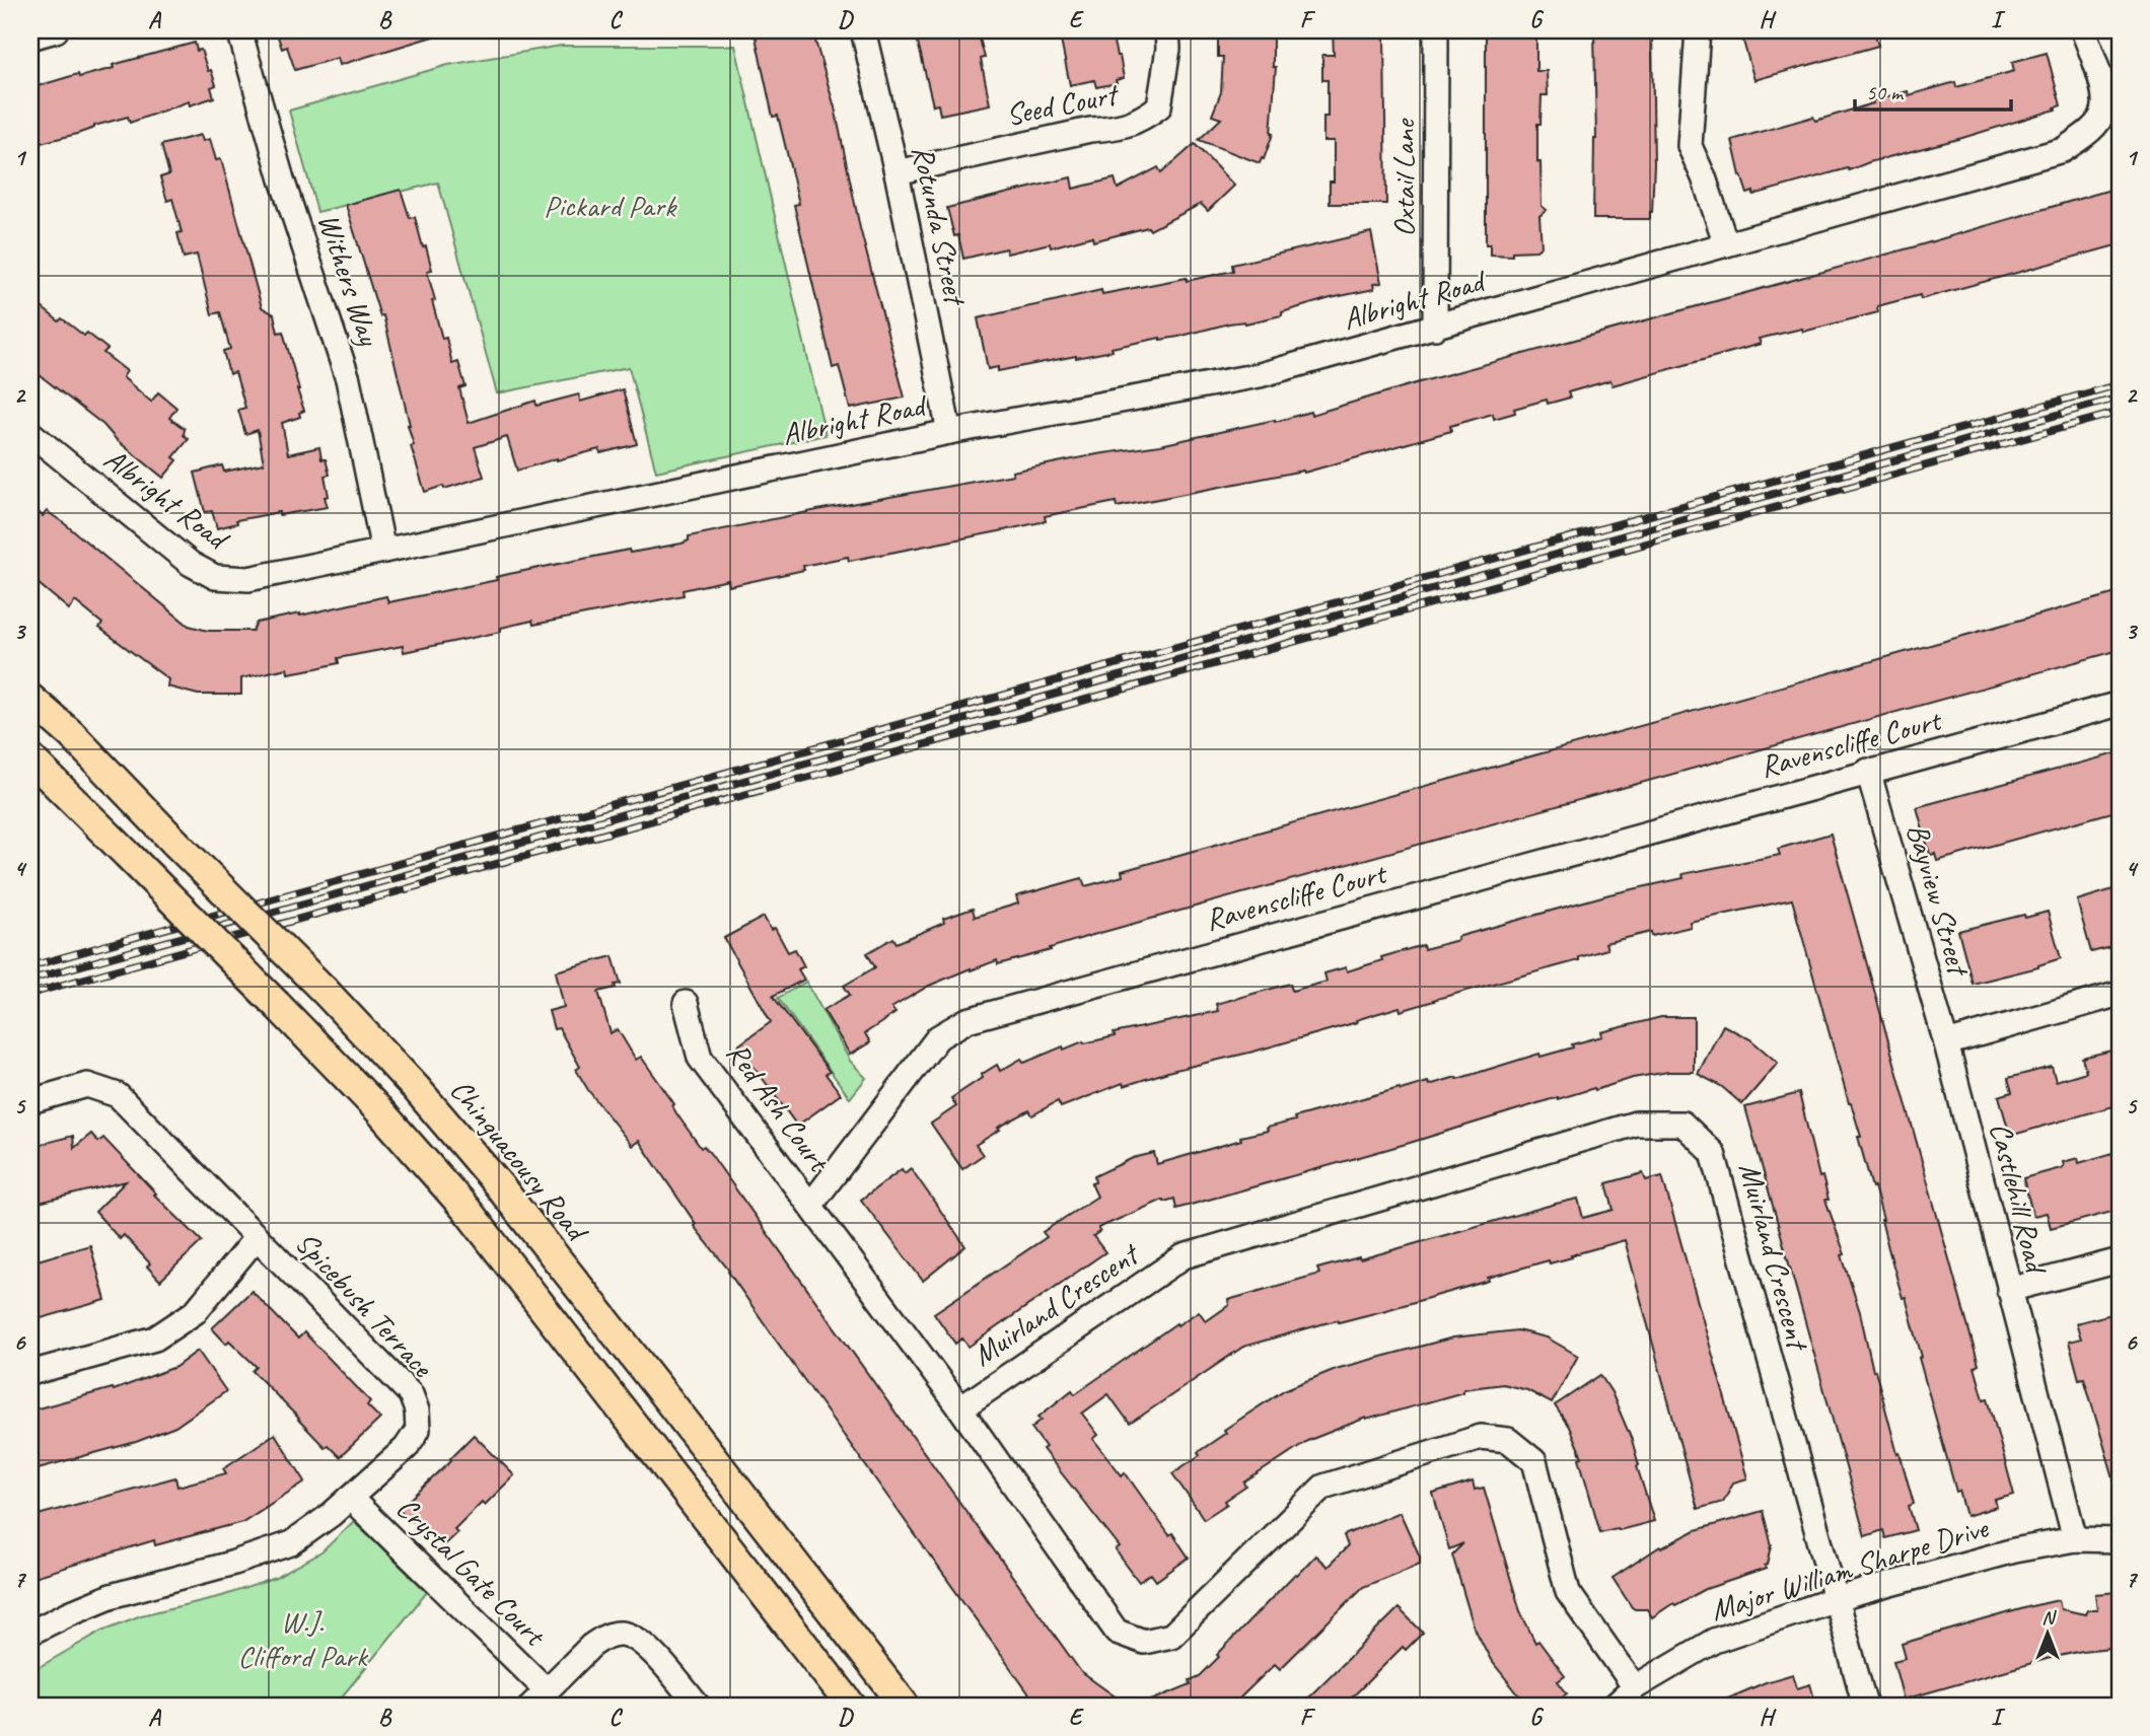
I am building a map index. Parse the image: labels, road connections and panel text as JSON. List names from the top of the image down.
{
  "streets": {
    "main road": ["Chinguacousy Road"],
    "street": [
      "Seed Court",
      "Oxtail Lane",
      "Rotunda Street",
      "Withers Way",
      "Albright Road",
      "Ravenscliffe Court",
      "Bayview Street",
      "Red Ash Court",
      "Castlehill Road",
      "Muirland Crescent",
      "Spicebush Terrace",
      "Major William Sharpe Drive",
      "Crystal Gate Court"
    ]
  },
  "crossings": [
    ["Seed Court", "Rotunda Street"],
    ["Oxtail Lane", "Albright Road"],
    ["Rotunda Street", "Albright Road"],
    ["Withers Way", "Albright Road"],
    ["Ravenscliffe Court", "Bayview Street"],
    ["Ravenscliffe Court", "Red Ash Court"],
    ["Bayview Street", "Castlehill Road"],
    ["Castlehill Road", "Major William Sharpe Drive"],
    ["Muirland Crescent", "Major William Sharpe Drive"],
    ["Spicebush Terrace", "Crystal Gate Court"]
  ],
  "parks": ["Pickard Park", "W.J. Clifford Park"],
  "scale_bar": "50 m",
  "north": "top",
  "grid": {
    "columns": [
      "A",
      "B",
      "C",
      "D",
      "E",
      "F",
      "G",
      "H",
      "I"
    ],
    "rows": [
      "1",
      "2",
      "3",
      "4",
      "5",
      "6",
      "7"
    ]
  }
}
